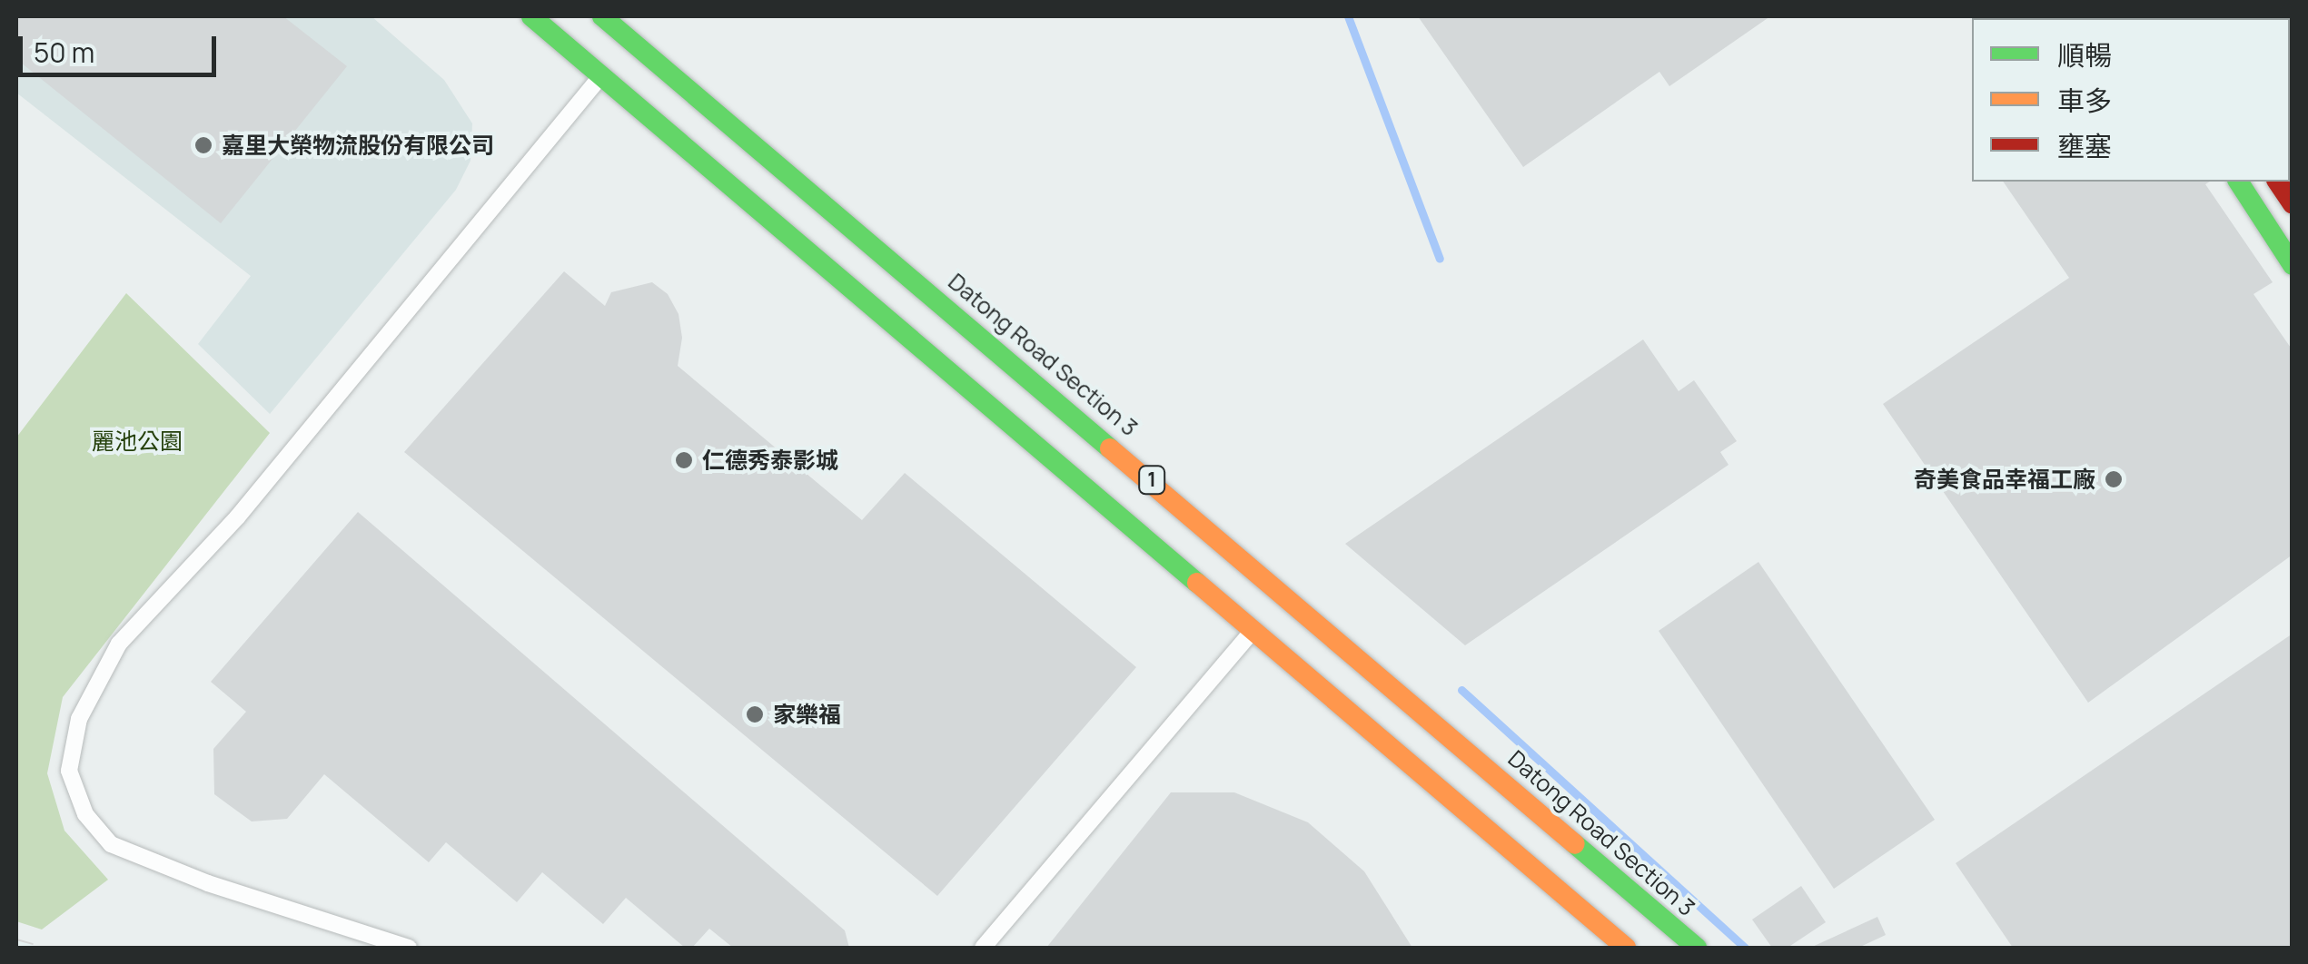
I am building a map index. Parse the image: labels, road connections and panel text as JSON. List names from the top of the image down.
{
  "streets": {
    "main road": ["Datong Road Section 3", "1"]
  },
  "parks": ["麗池公園"],
  "places": [
    "嘉里大榮物流股份有限公司",
    "仁德秀泰影城",
    "奇美食品幸福工廠",
    "家樂福"
  ],
  "legend": ["順暢", "車多", "壅塞"],
  "scale_bar": "50 m"
}
